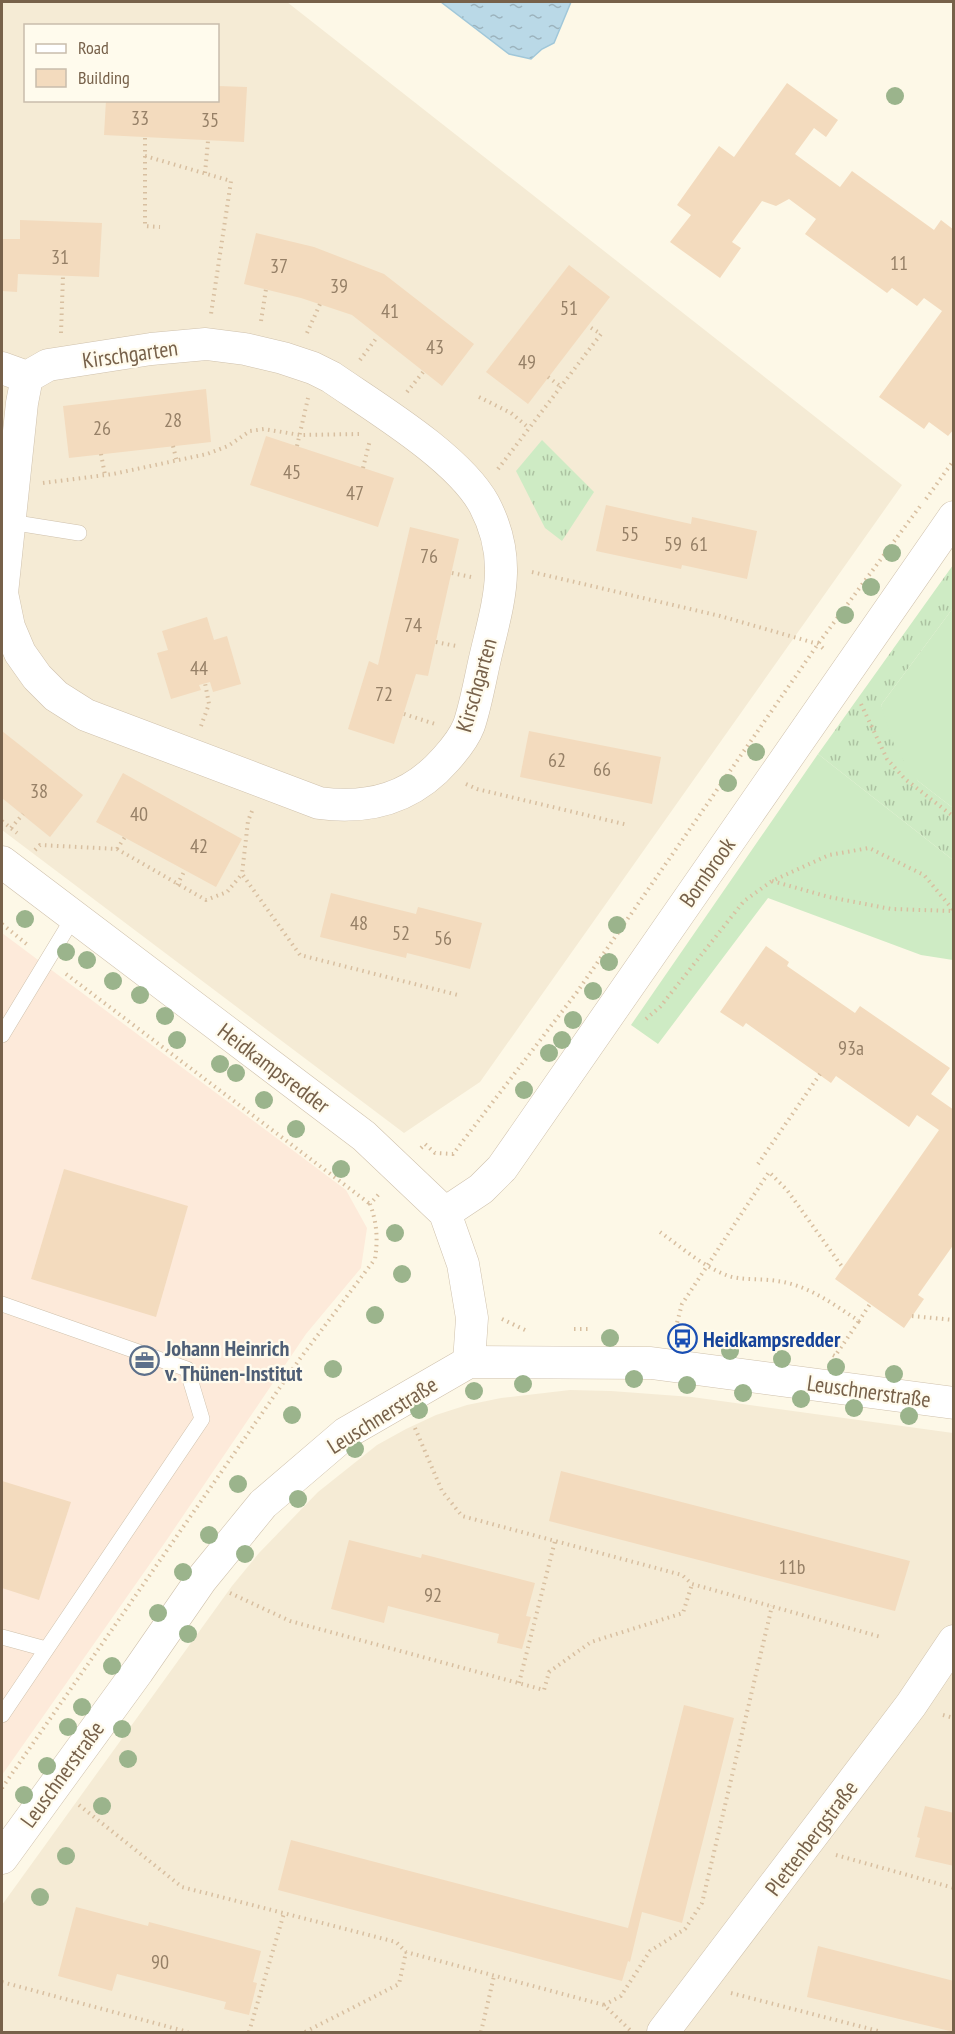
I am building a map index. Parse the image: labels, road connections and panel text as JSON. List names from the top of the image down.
{
  "streets": {
    "street": [
      "Kirschgarten",
      "Bornbrook",
      "Heidkampsredder",
      "Leuschnerstraße",
      "Plettenbergstraße"
    ]
  },
  "crossings": [
    ["Bornbrook", "Heidkampsredder"],
    ["Heidkampsredder", "Leuschnerstraße"]
  ],
  "places": {
    "bus stop": ["Heidkampsredder"],
    "office": ["Johann Heinrich v. Thünen-Institut"]
  },
  "house_numbers": [
    "33",
    "35",
    "31",
    "11",
    "37",
    "39",
    "51",
    "41",
    "43",
    "49",
    "28",
    "26",
    "45",
    "47",
    "55",
    "59",
    "61",
    "76",
    "74",
    "44",
    "72",
    "62",
    "66",
    "38",
    "40",
    "42",
    "48",
    "52",
    "56",
    "93a",
    "11b",
    "92",
    "90"
  ],
  "legend": ["Road", "Building"]
}
